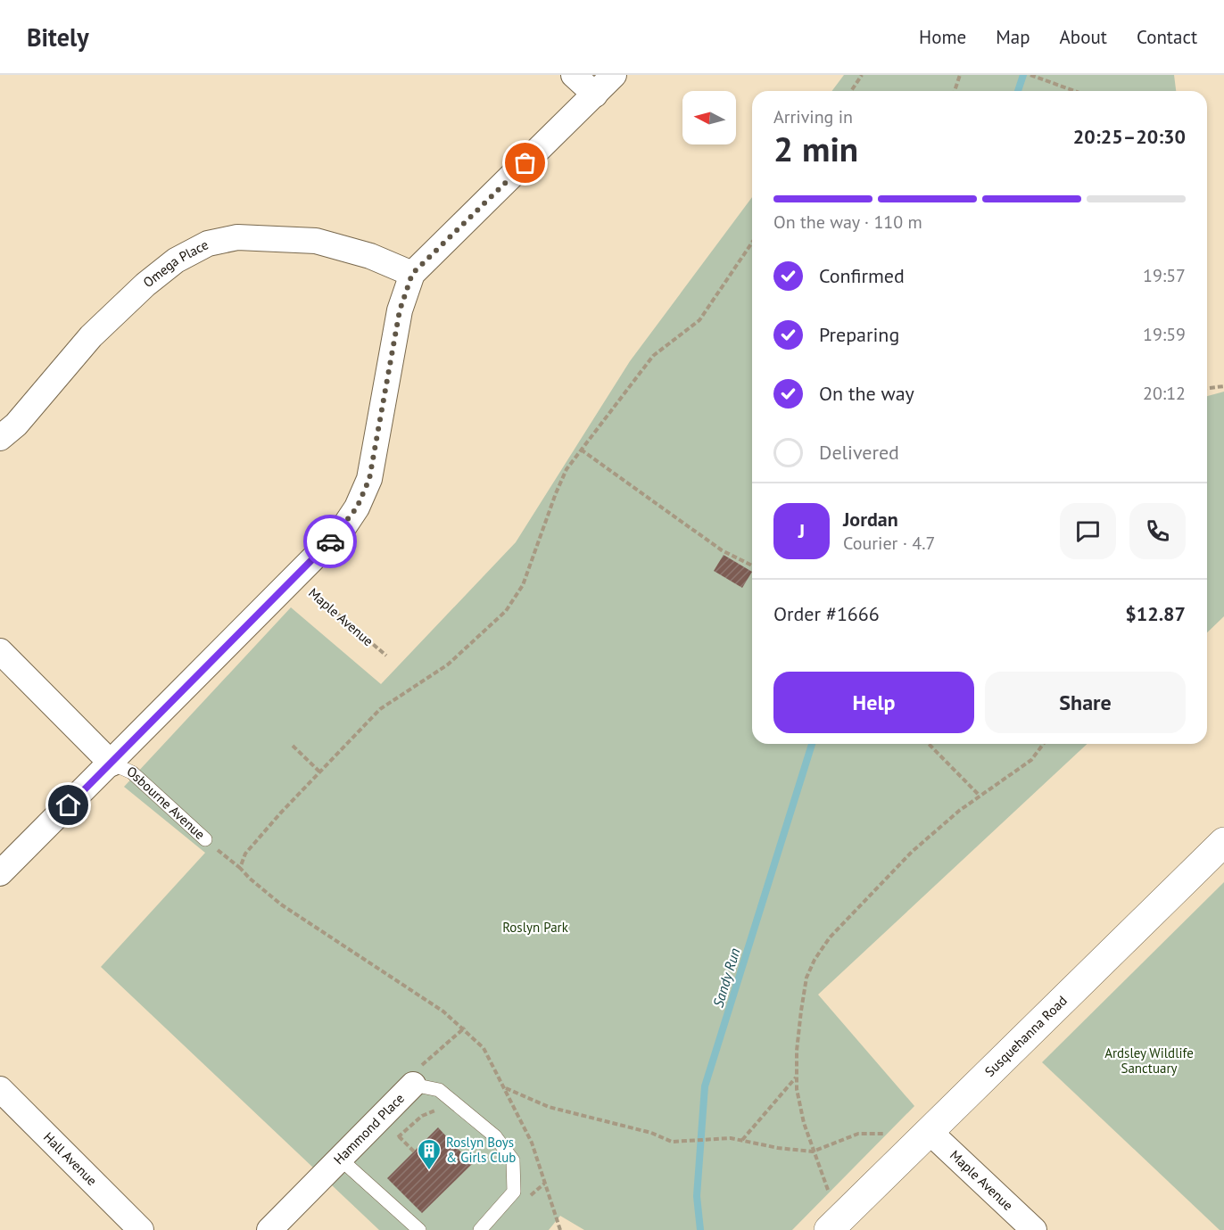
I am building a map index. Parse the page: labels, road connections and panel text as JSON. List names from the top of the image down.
{
  "streets": {
    "main road": ["Susquehanna Road"],
    "street": [
      "Omega Place",
      "Maple Avenue",
      "Osbourne Avenue",
      "Hammond Place",
      "Hall Avenue"
    ]
  },
  "crossings": [
    ["Maple Avenue", "Susquehanna Road"],
    ["Osbourne Avenue", "Hammond Place"]
  ],
  "water": ["Sandy Run"],
  "parks": ["Roslyn Park", "Ardsley Wildlife Sanctuary"],
  "places": {
    "building": ["Roslyn Boys & Girls Club"]
  },
  "north": "left",
  "page": {
    "header": "Bitely",
    "nav": [
      "Home",
      "Map",
      "About",
      "Contact"
    ],
    "heading": ["2 min", "Arriving in", "20:25–20:30"],
    "panel": [
      "Jordan",
      "Courier · 4.7",
      "Order #1666",
      "$12.87"
    ],
    "bar": "On the way · 110 m",
    "list": [
      ["Confirmed", "19:57"],
      ["Preparing", "19:59"],
      ["On the way", "20:12"],
      "Delivered"
    ],
    "round": "J",
    "buttons": ["Help", "Share"]
  }
}
